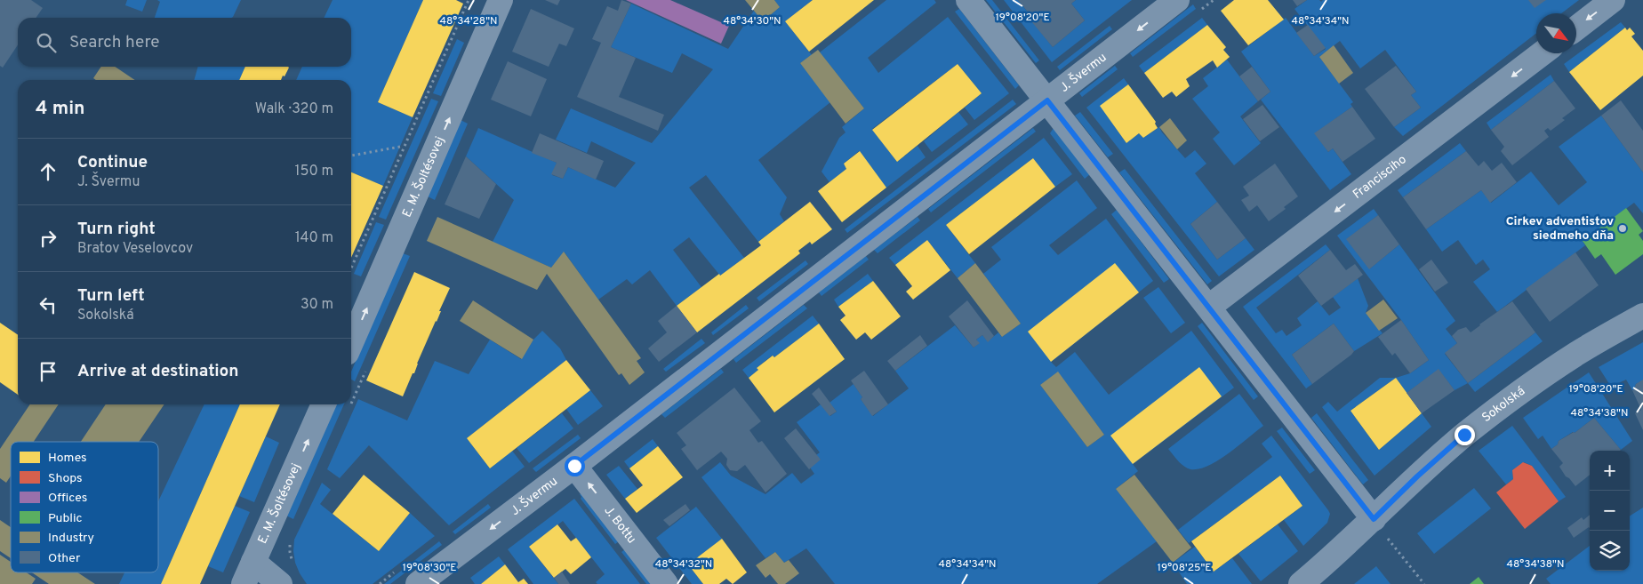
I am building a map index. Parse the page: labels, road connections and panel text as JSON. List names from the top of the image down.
{
  "streets": {
    "street": [
      "J. Švermu",
      "E. M. Šoltésovej",
      "Francisciho",
      "Sokolská",
      "J. Bottu"
    ]
  },
  "crossings": [
    ["J. Švermu", "J. Bottu"]
  ],
  "one_way": [
    "J. Švermu",
    "E. M. Šoltésovej",
    "Francisciho",
    "J. Bottu"
  ],
  "places": ["Cirkev adventistov siedmeho dňa"],
  "legend": [
    "Homes",
    "Shops",
    "Offices",
    "Public",
    "Industry",
    "Other"
  ],
  "north": "bottom right",
  "page": {
    "search": "Search here",
    "heading": ["4 min", "Walk · 320 m"],
    "list": [
      ["Continue", "J. Švermu", "150 m"],
      ["Turn right", "Bratov Veselovcov", "140 m"],
      ["Turn left", "Sokolská", "30 m"],
      "Arrive at destination"
    ],
    "map_buttons": ["+", "−"]
  },
  "coordinates": [
    "19°08'20\"E",
    "48°34'28\"N",
    "48°34'30\"N",
    "48°34'34\"N",
    "48°34'38\"N",
    "48°34'32\"N",
    "19°08'30\"E",
    "19°08'25\"E"
  ]
}
